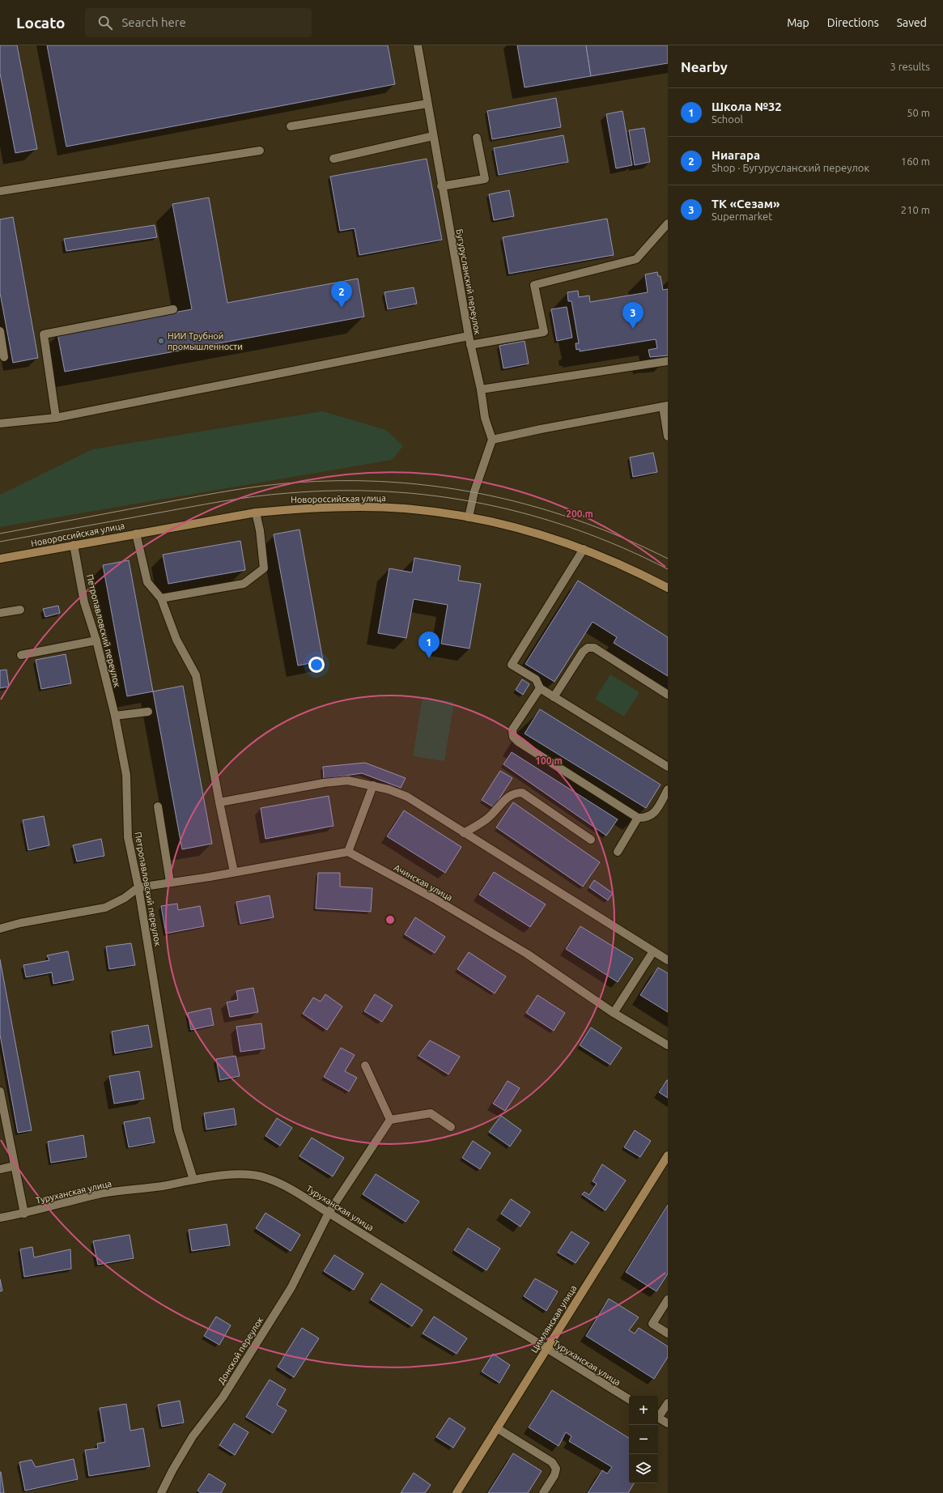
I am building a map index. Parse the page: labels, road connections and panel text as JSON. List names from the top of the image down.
{
  "streets": {
    "main road": ["Новороссийская улица", "Цимлянская улица"],
    "street": [
      "Бугурусланский переулок",
      "Петропавловский переулок",
      "Ачинская улица",
      "Туруханская улица",
      "Донской переулок"
    ]
  },
  "crossings": [
    ["Новороссийская улица", "Петропавловский переулок"],
    ["Петропавловский переулок", "Туруханская улица"],
    ["Туруханская улица", "Цимлянская улица"],
    ["Туруханская улица", "Донской переулок"]
  ],
  "places": ["НИИ Трубной промышленности"],
  "page": {
    "header": "Locato",
    "search": "Search here",
    "nav": ["Map", "Directions", "Saved"],
    "heading": ["Nearby", "3 results"],
    "list": [
      {
        "mark": "1",
        "name": "Школа №32",
        "note": "School",
        "value": "50 m"
      },
      {
        "mark": "2",
        "name": "Ниагара",
        "note": "Shop · Бугурусланский переулок",
        "value": "160 m"
      },
      {
        "mark": "3",
        "name": "ТК «Сезам»",
        "note": "Supermarket",
        "value": "210 m"
      }
    ],
    "pins": ["2", "3", "1"],
    "map_buttons": ["+", "−"]
  },
  "rings": ["200 m", "100 m"]
}
